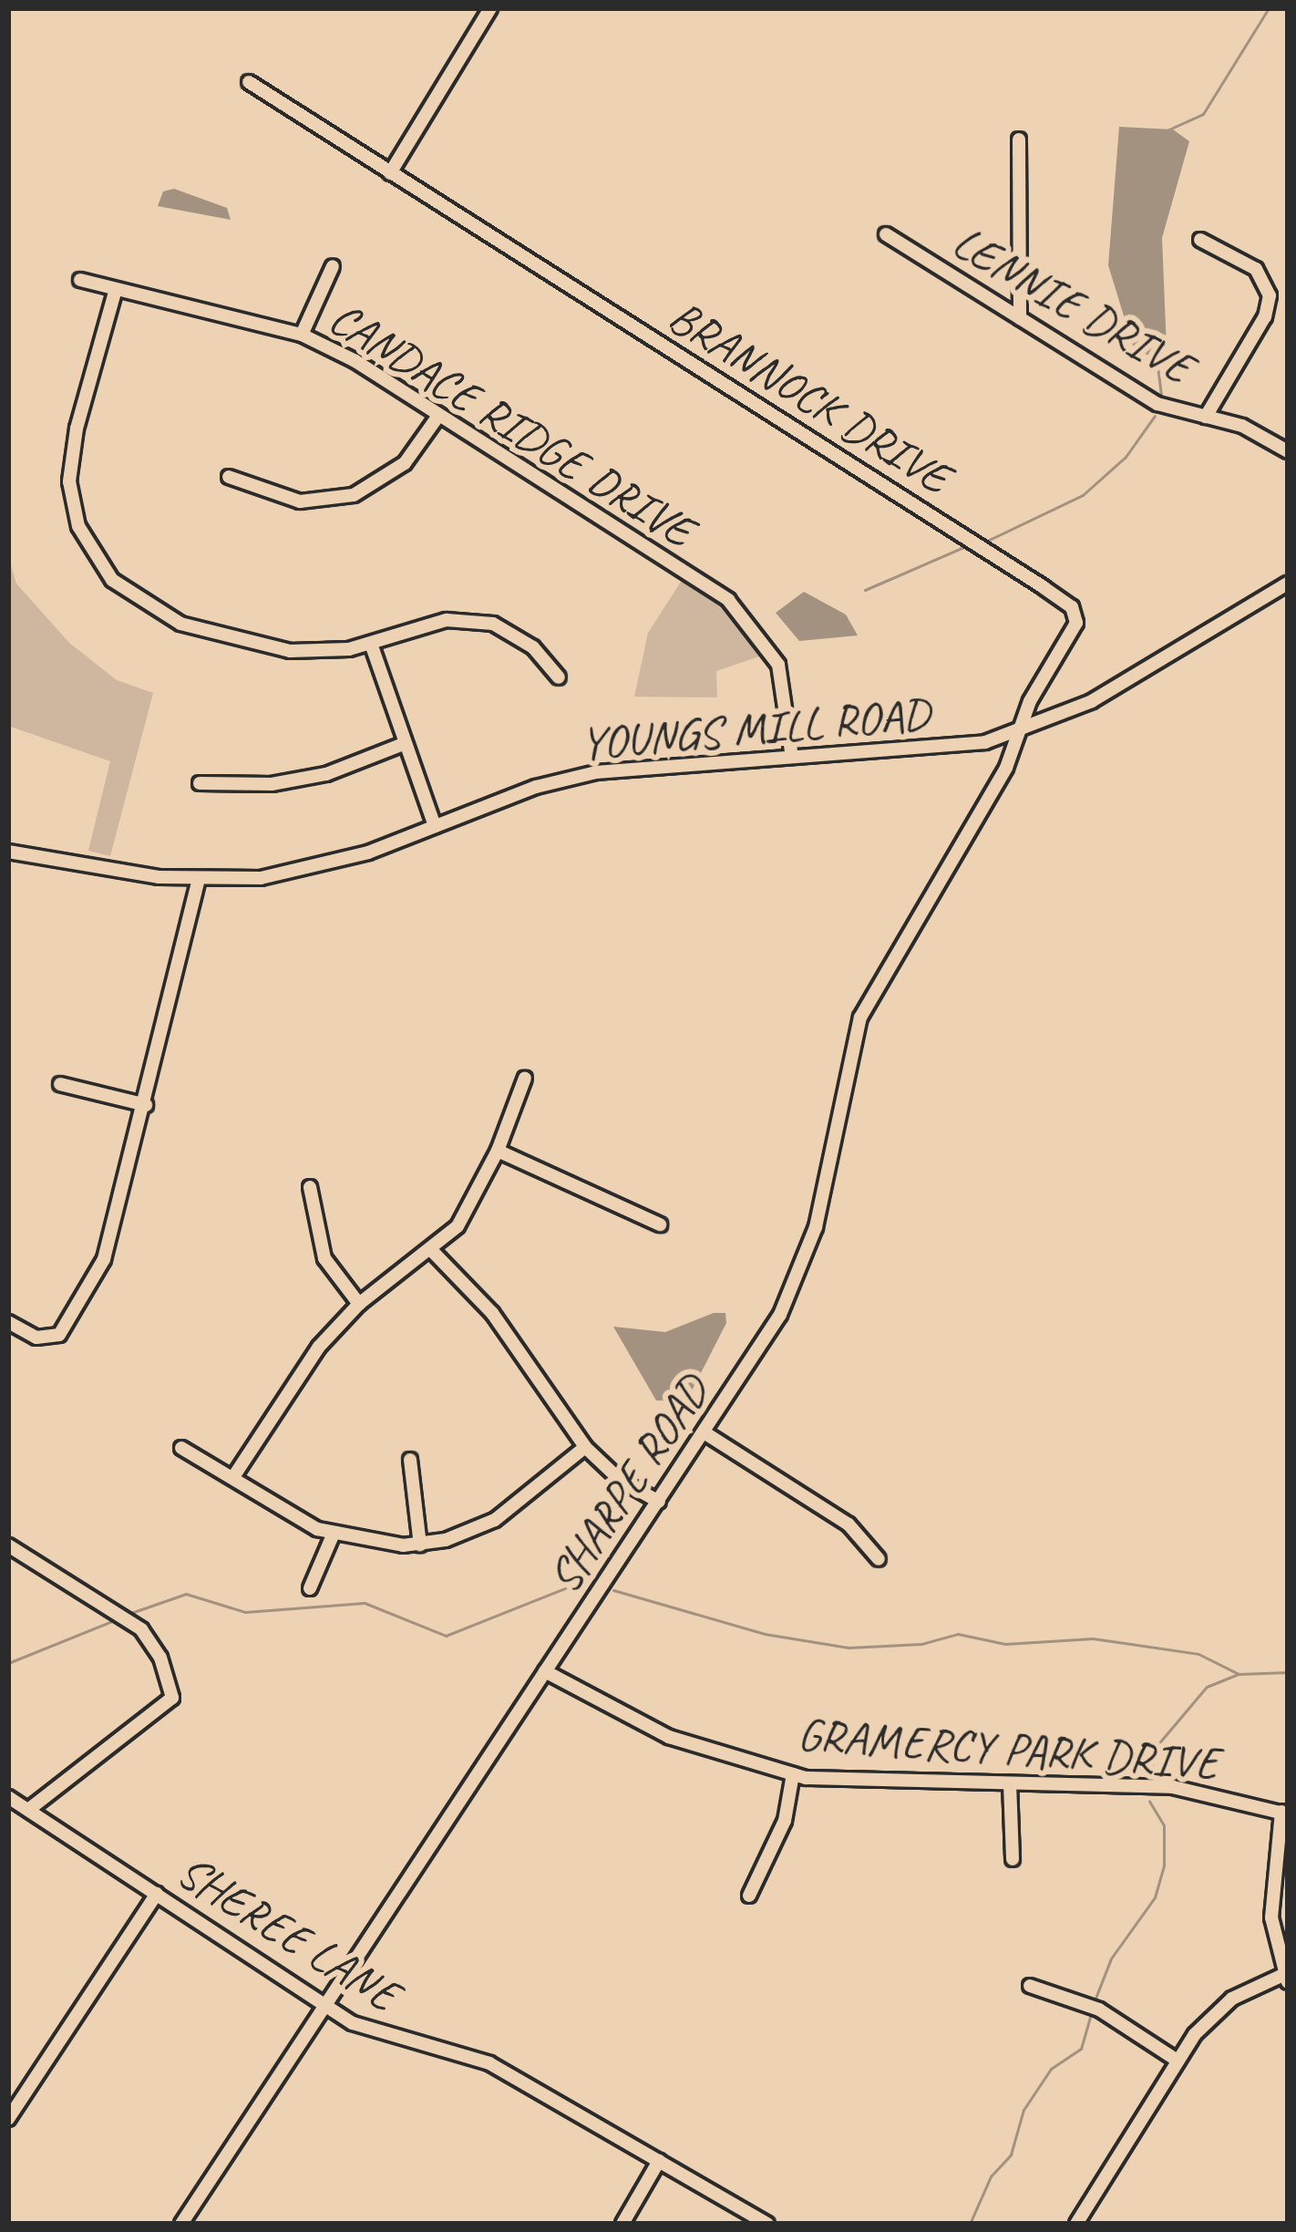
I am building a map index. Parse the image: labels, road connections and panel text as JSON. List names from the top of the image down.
{
  "streets": {
    "street": [
      "LENNIE DRIVE",
      "BRANNOCK DRIVE",
      "CANDACE RIDGE DRIVE",
      "YOUNGS MILL ROAD",
      "SHARPE ROAD",
      "GRAMERCY PARK DRIVE",
      "SHEREE LANE"
    ]
  },
  "crossings": [
    ["BRANNOCK DRIVE", "YOUNGS MILL ROAD"],
    ["BRANNOCK DRIVE", "SHARPE ROAD"],
    ["CANDACE RIDGE DRIVE", "YOUNGS MILL ROAD"],
    ["YOUNGS MILL ROAD", "SHARPE ROAD"],
    ["SHARPE ROAD", "GRAMERCY PARK DRIVE"],
    ["SHARPE ROAD", "SHEREE LANE"]
  ]
}
